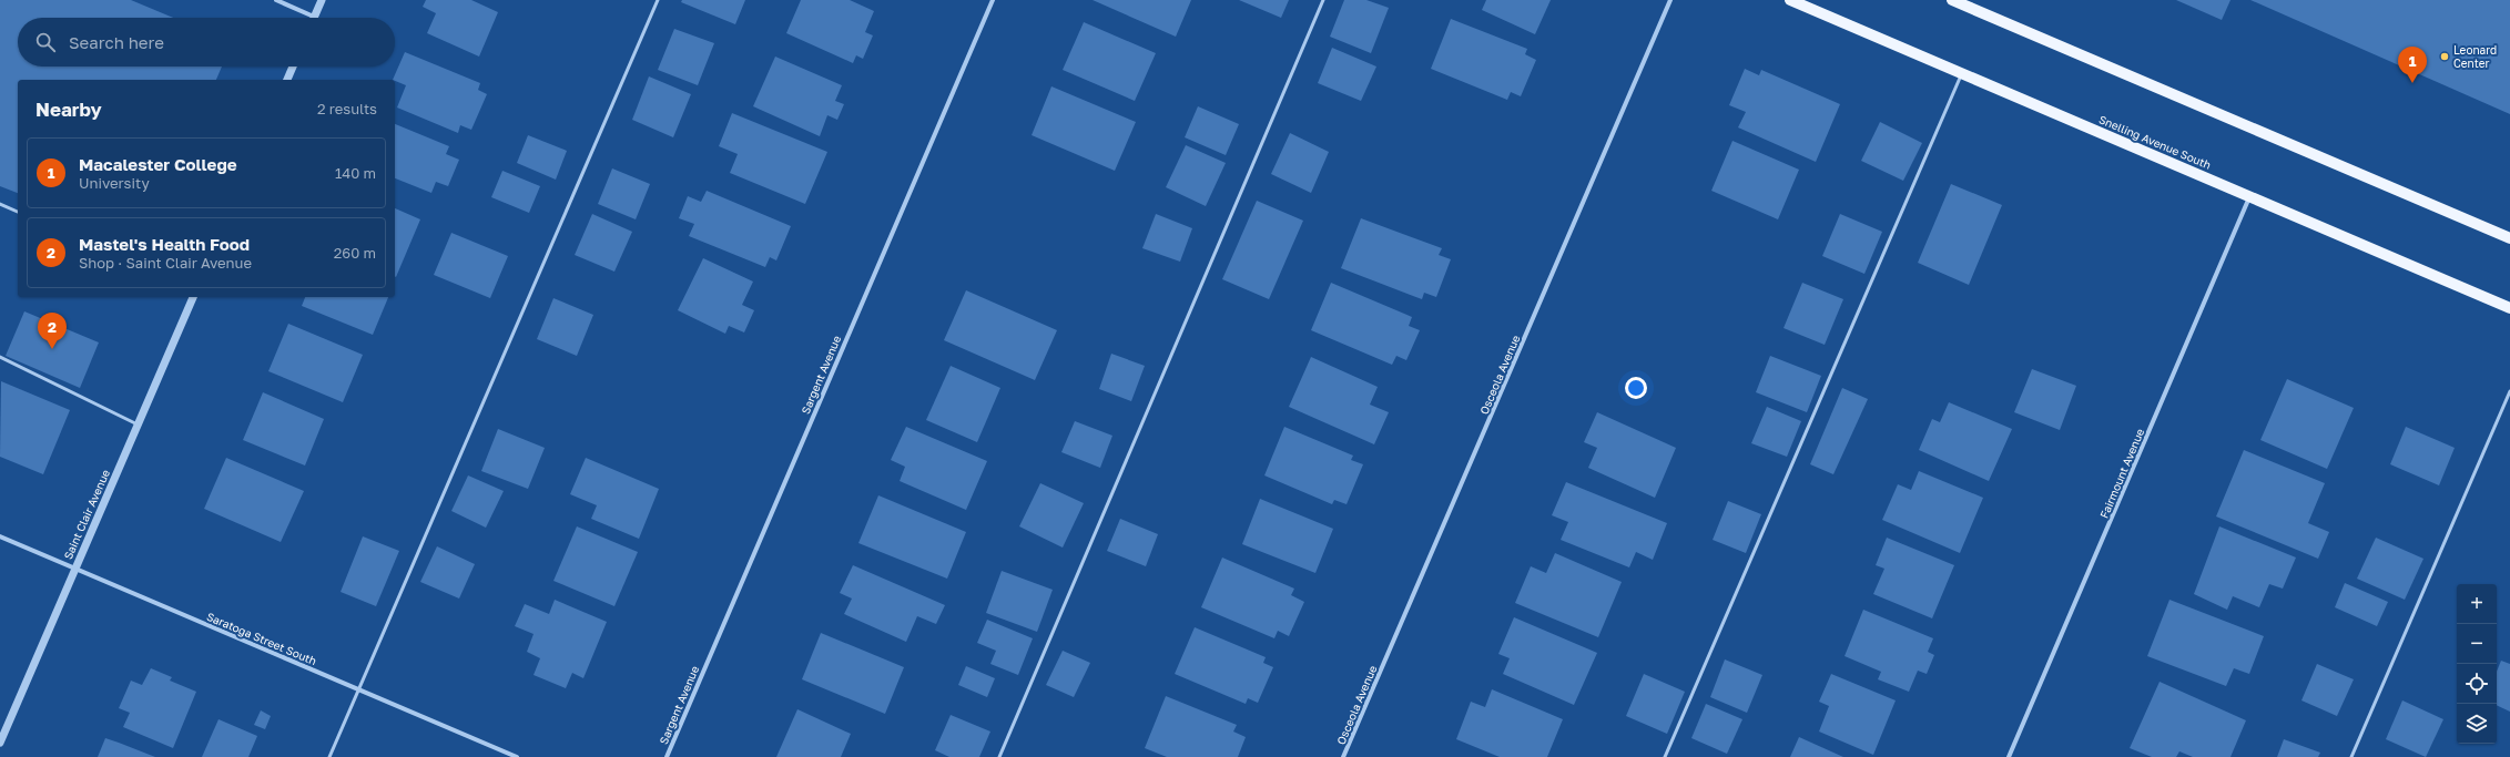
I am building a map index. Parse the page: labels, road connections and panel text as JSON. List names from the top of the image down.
{
  "streets": {
    "main road": ["Snelling Avenue South"],
    "street": [
      "Sargent Avenue",
      "Osceola Avenue",
      "Fairmount Avenue",
      "Saint Clair Avenue",
      "Saratoga Street South"
    ]
  },
  "crossings": [
    ["Snelling Avenue South", "Fairmount Avenue"],
    ["Saint Clair Avenue", "Saratoga Street South"]
  ],
  "places": ["Leonard Center"],
  "page": {
    "search": "Search here",
    "pins": ["1", "2"],
    "heading": ["Nearby", "2 results"],
    "list": [
      {
        "mark": "1",
        "name": "Macalester College",
        "note": "University",
        "value": "140 m"
      },
      {
        "mark": "2",
        "name": "Mastel's Health Food",
        "note": "Shop · Saint Clair Avenue",
        "value": "260 m"
      }
    ],
    "map_buttons": ["+", "−"]
  }
}
